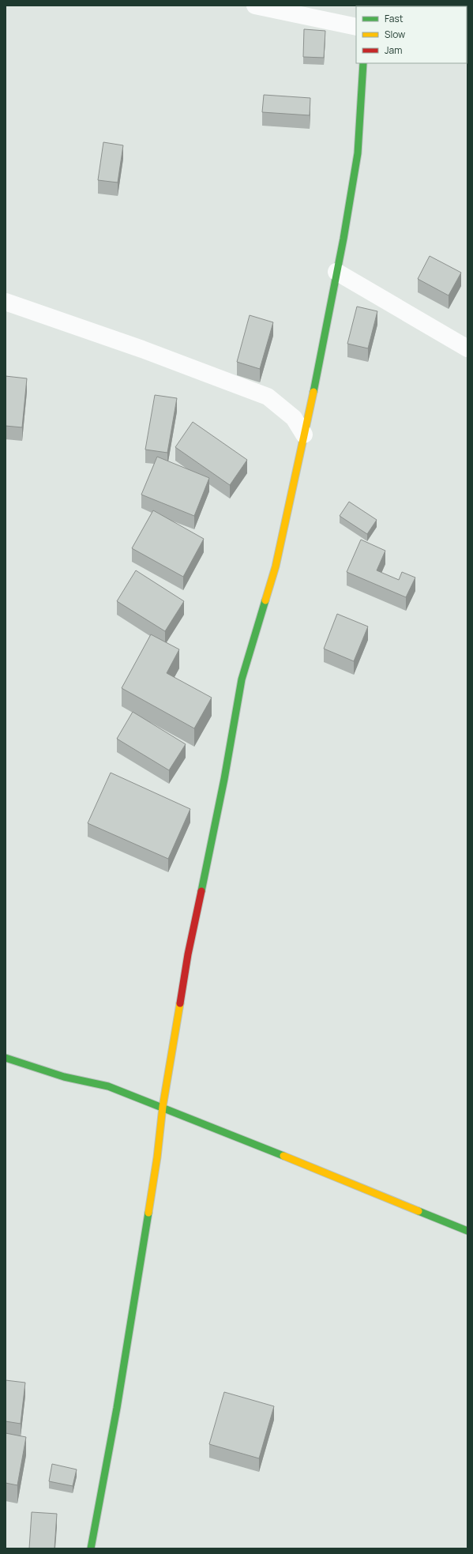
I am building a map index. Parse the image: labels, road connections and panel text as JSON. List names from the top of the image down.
{
  "legend": ["Fast", "Slow", "Jam"]
}
